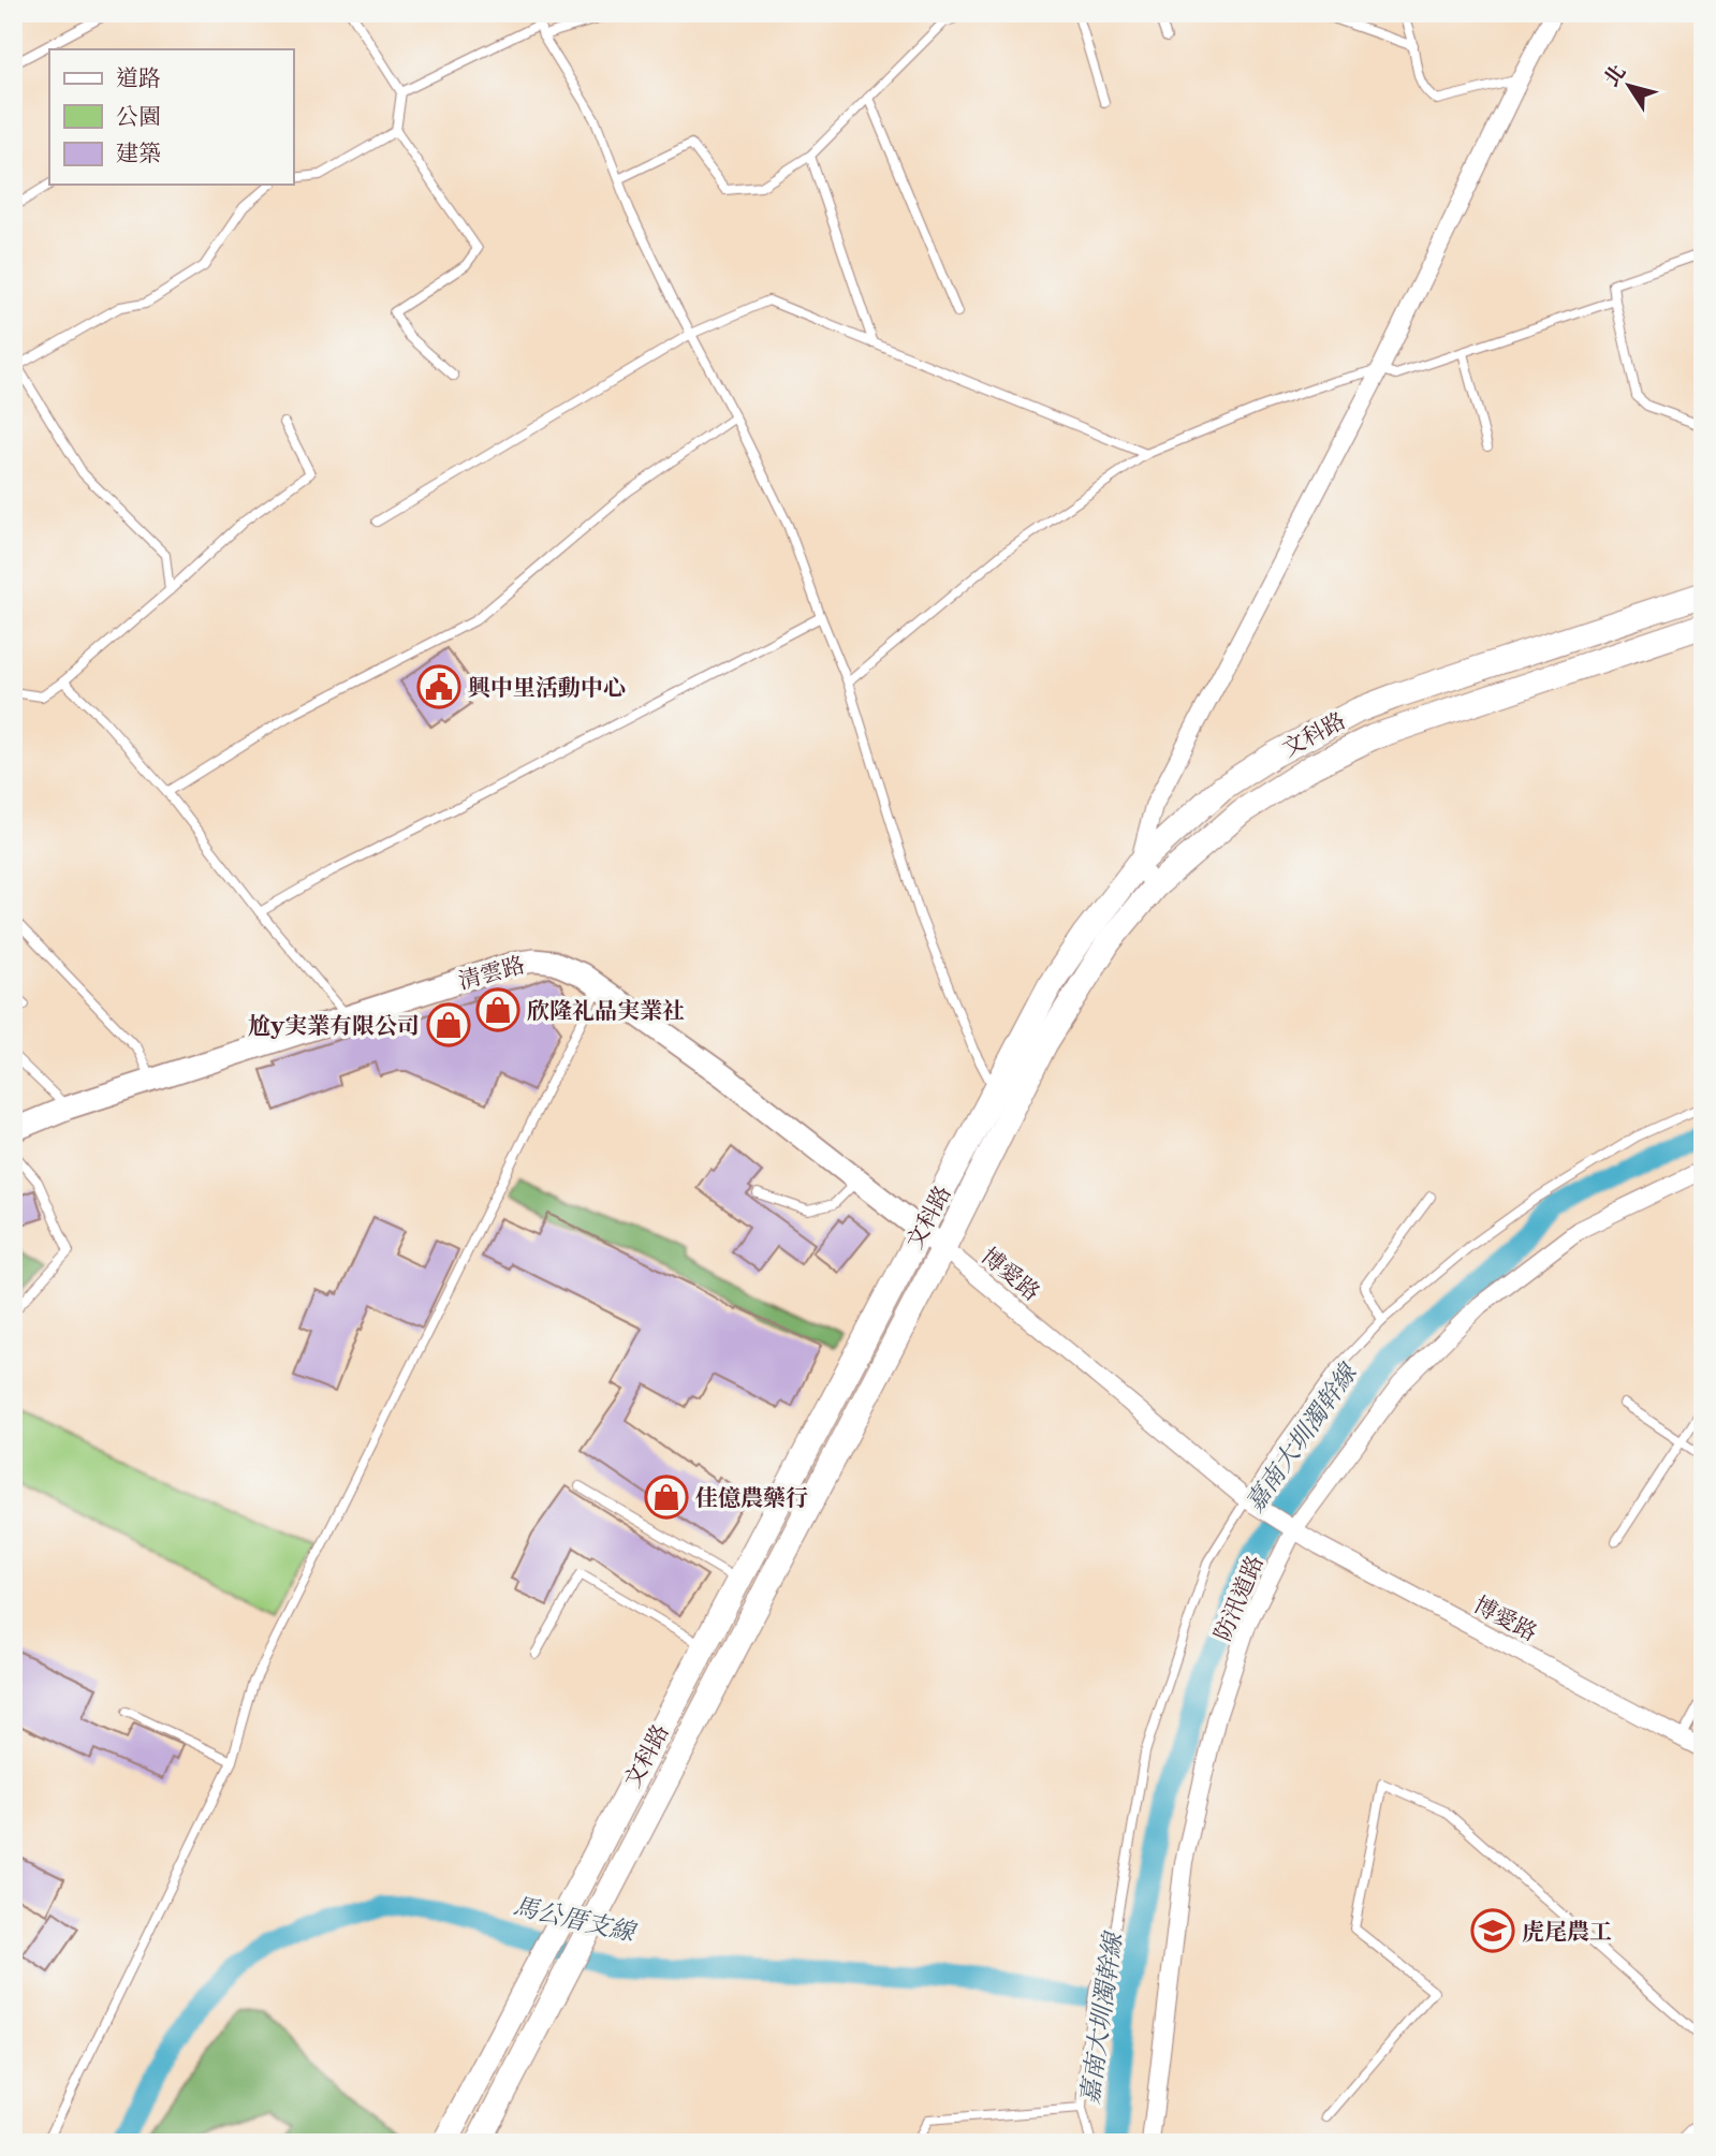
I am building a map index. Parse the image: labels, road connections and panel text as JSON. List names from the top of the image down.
{
  "streets": {
    "main road": ["文科路"],
    "street": ["清雲路", "博愛路", "防汛道路"]
  },
  "crossings": [
    ["文科路", "清雲路"],
    ["文科路", "博愛路"],
    ["清雲路", "博愛路"],
    ["博愛路", "防汛道路"]
  ],
  "water": ["嘉南大圳濁幹線", "馬公厝支線"],
  "places": {
    "public building": ["興中里活動中心"],
    "shop": ["欣隆礼品実業社", "尬y実業有限公司", "佳億農藥行"],
    "school or university": ["虎尾農工"]
  },
  "legend": ["道路", "公園", "建築"],
  "north": "top left"
}
